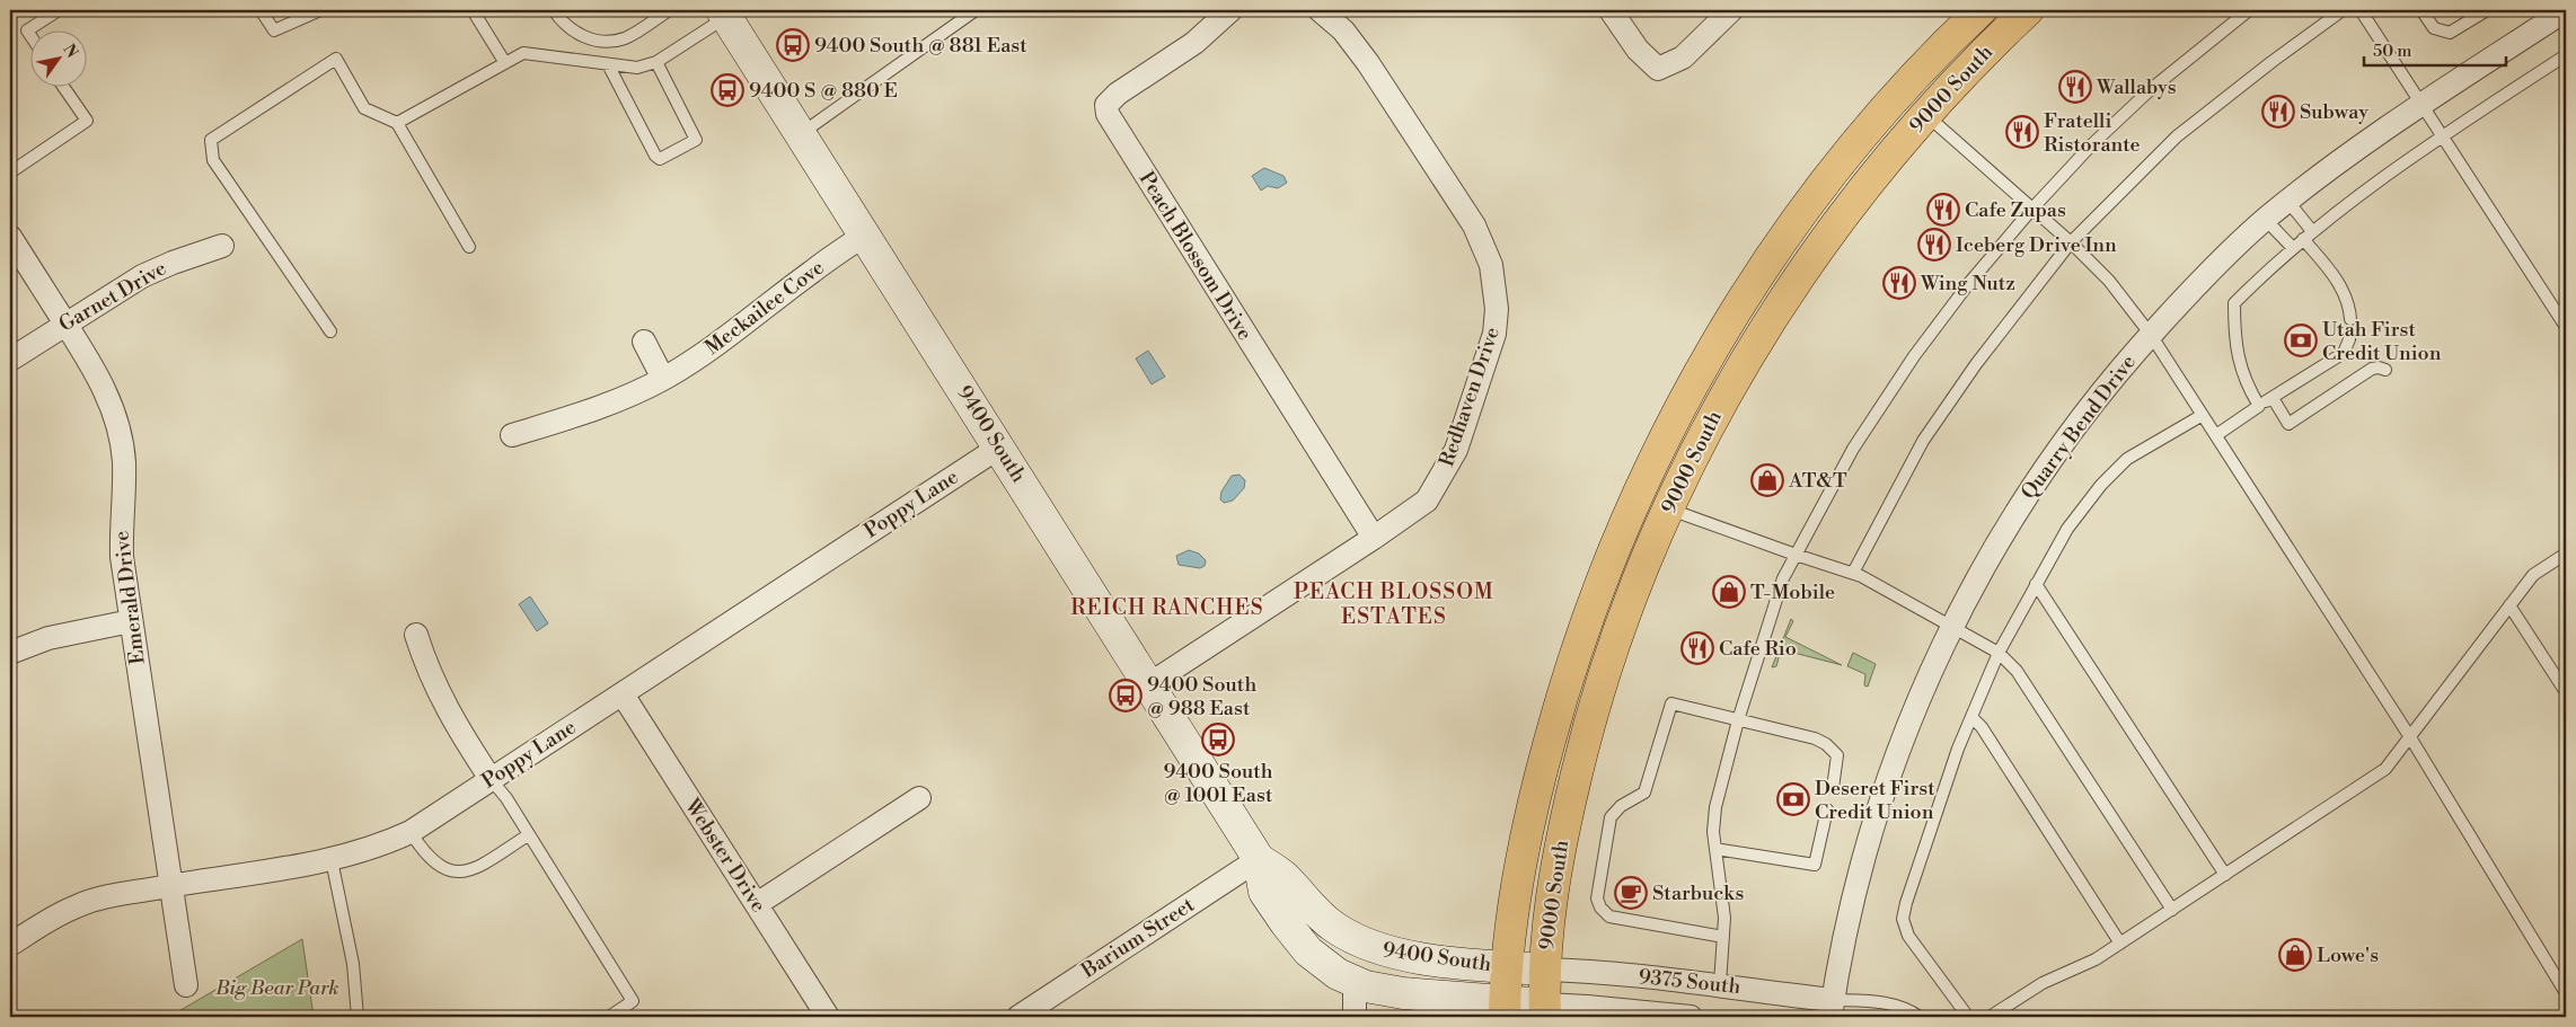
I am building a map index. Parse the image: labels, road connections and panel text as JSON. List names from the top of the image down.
{
  "streets": {
    "main road": ["9000 South", "9400 South"],
    "street": [
      "Peach Blossom Drive",
      "Garnet Drive",
      "Meckailee Cove",
      "Redhaven Drive",
      "Quarry Bend Drive",
      "Poppy Lane",
      "Emerald Drive",
      "Webster Drive",
      "Barium Street",
      "9375 South"
    ]
  },
  "crossings": [
    ["9000 South", "9400 South"],
    ["9000 South", "9375 South"],
    ["Peach Blossom Drive", "Redhaven Drive"],
    ["Garnet Drive", "Emerald Drive"],
    ["Meckailee Cove", "9400 South"],
    ["Redhaven Drive", "9400 South"],
    ["Quarry Bend Drive", "9375 South"],
    ["9400 South", "Poppy Lane"],
    ["9400 South", "Barium Street"],
    ["9400 South", "9375 South"],
    ["Poppy Lane", "Emerald Drive"],
    ["Poppy Lane", "Webster Drive"]
  ],
  "districts": ["PEACH BLOSSOM ESTATES", "REICH RANCHES"],
  "parks": ["Big Bear Park"],
  "places": {
    "bus stop": [
      "9400 South @ 881 East",
      "9400 S @ 880 E",
      "9400 South @ 988 East",
      "9400 South @ 1001 East"
    ],
    "restaurant": [
      "Wallabys",
      "Subway",
      "Fratelli Ristorante",
      "Cafe Zupas",
      "Iceberg Drive Inn",
      "Wing Nutz",
      "Cafe Rio"
    ],
    "bank": ["Utah First Credit Union", "Deseret First Credit Union"],
    "shop": ["AT&T", "T-Mobile", "Lowe's"],
    "cafe": ["Starbucks"]
  },
  "scale_bar": "50 m",
  "north": "top right"
}
